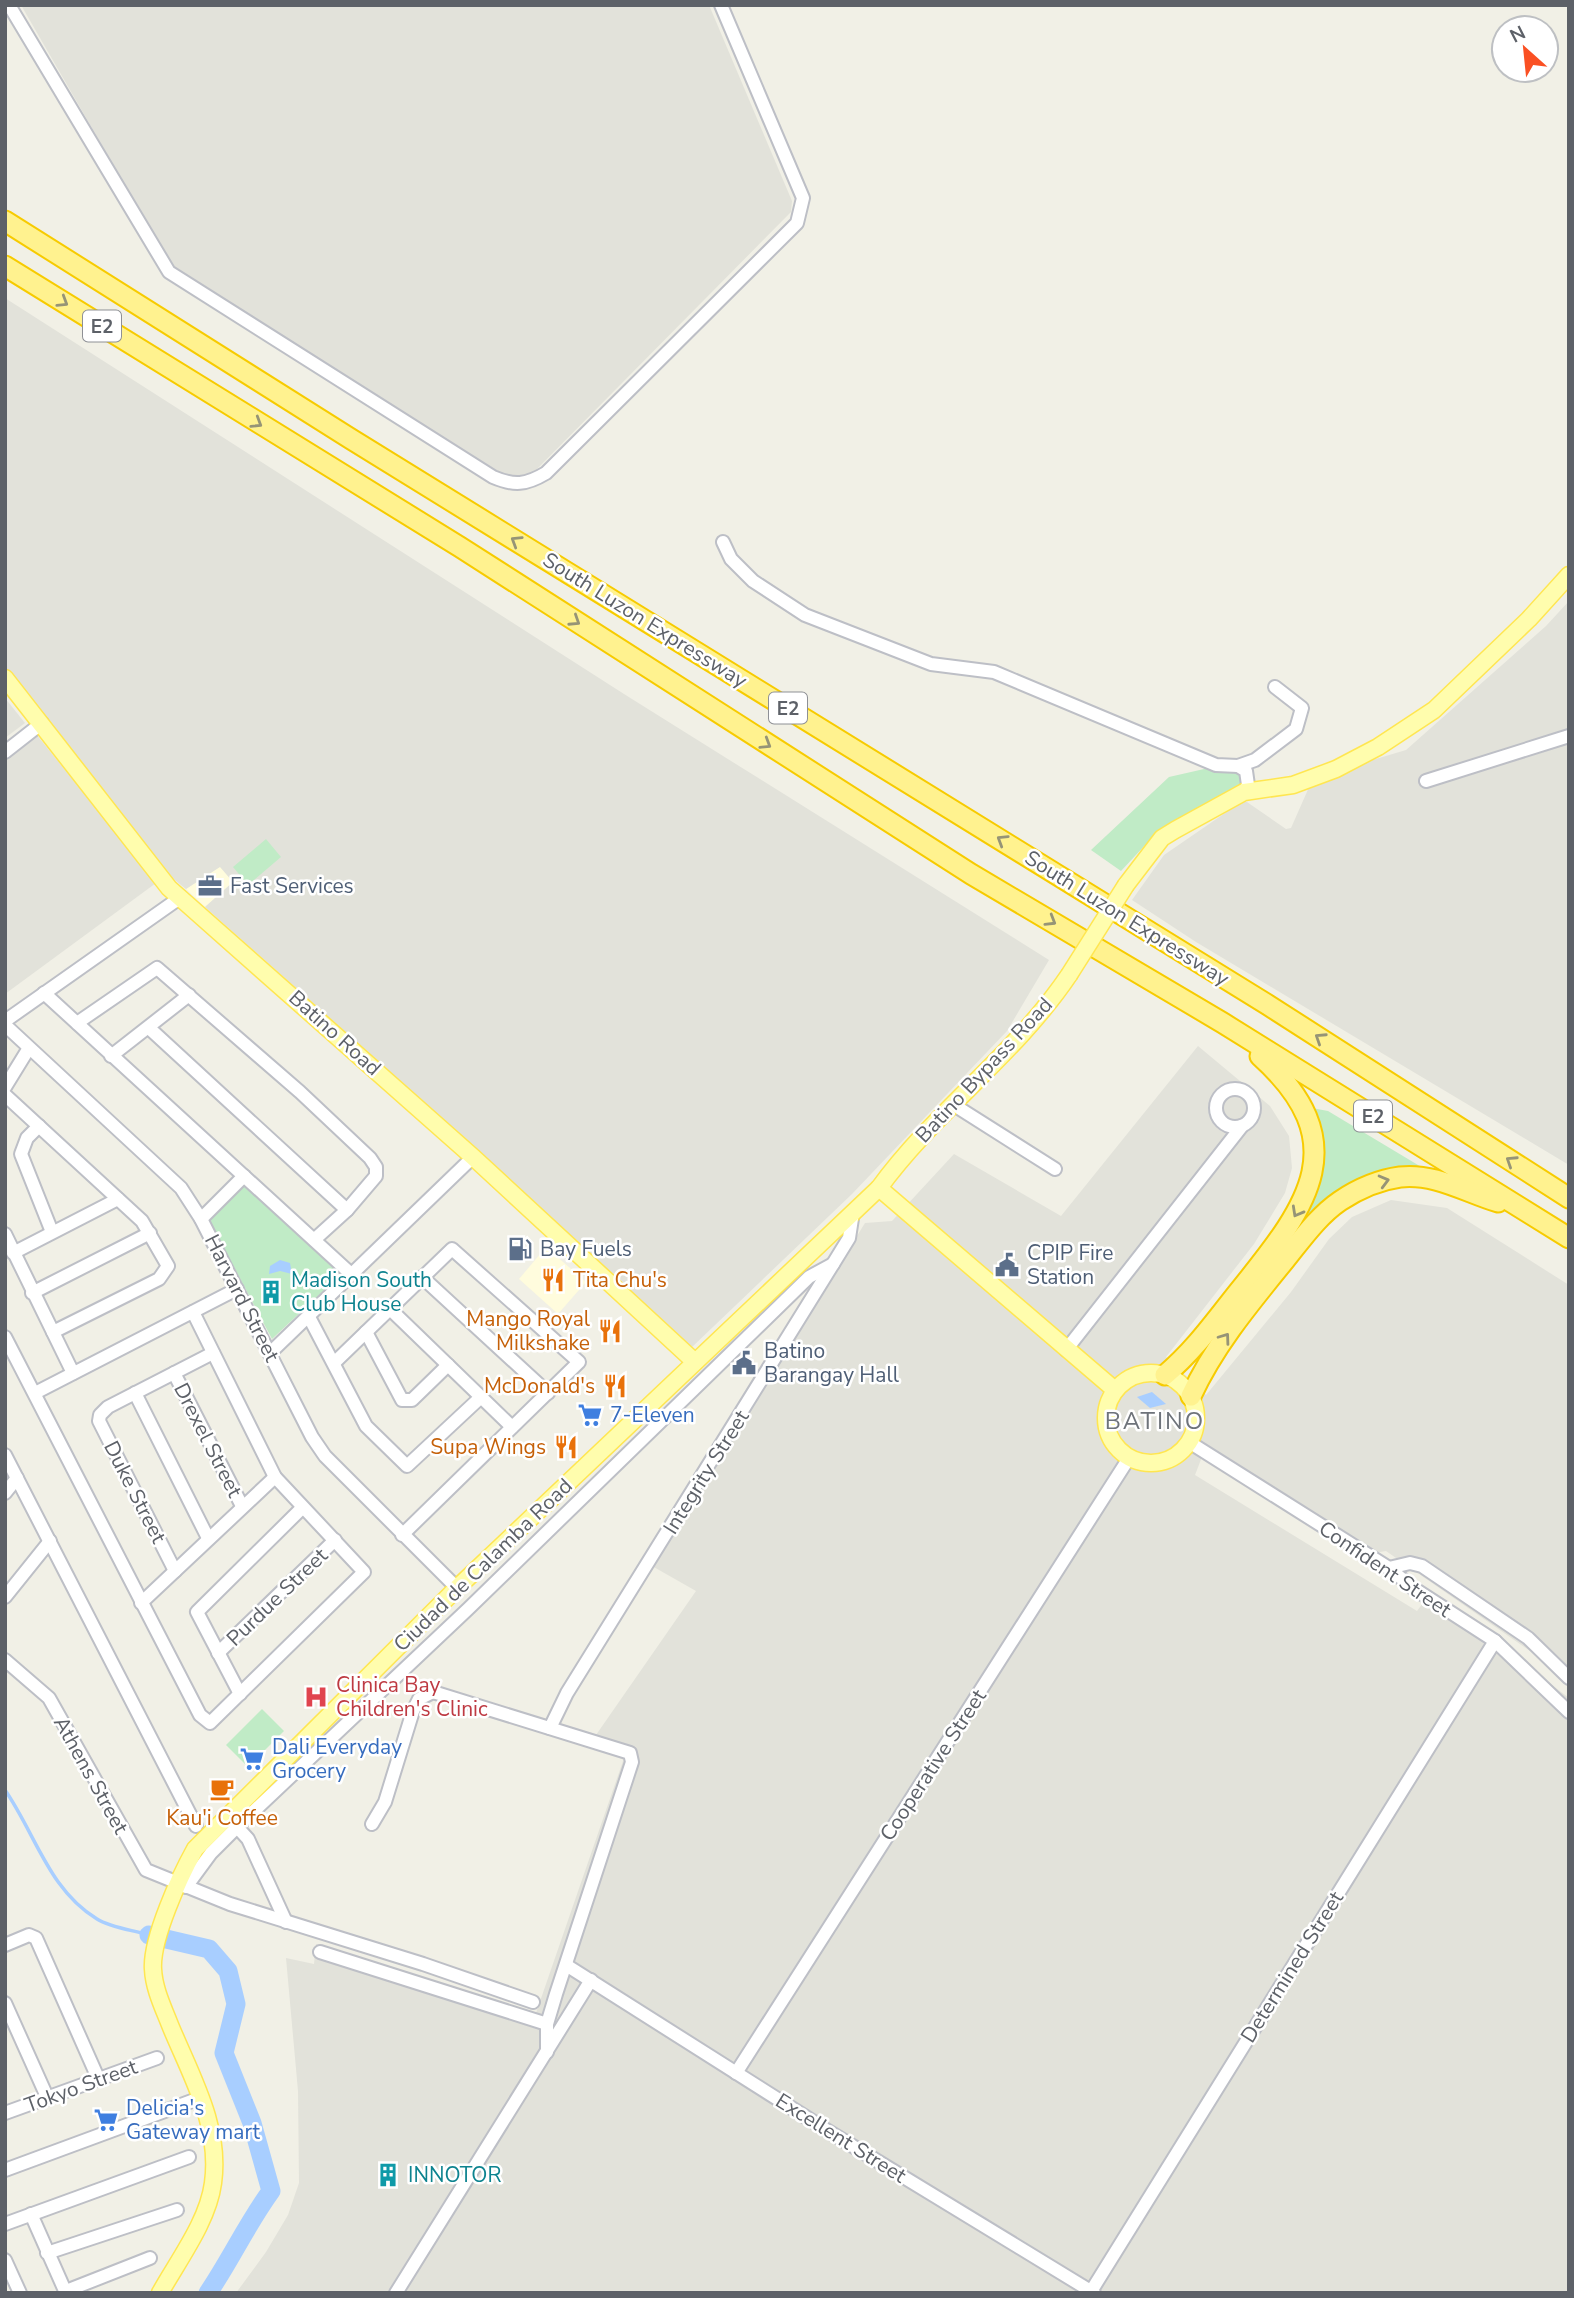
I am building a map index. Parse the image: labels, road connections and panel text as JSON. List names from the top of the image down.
{
  "streets": {
    "highway": ["E2", "South Luzon Expressway"],
    "main road": ["Batino Road", "Batino Bypass Road", "Ciudad de Calamba Road"],
    "street": [
      "Harvard Street",
      "Drexel Street",
      "Integrity Street",
      "Duke Street",
      "Confident Street",
      "Purdue Street",
      "Cooperative Street",
      "Athens Street",
      "Determined Street",
      "Tokyo Street",
      "Excellent Street"
    ]
  },
  "crossings": [
    ["Batino Road", "Ciudad de Calamba Road"],
    ["Batino Bypass Road", "Integrity Street"],
    ["Batino Bypass Road", "Ciudad de Calamba Road"],
    ["Harvard Street", "Ciudad de Calamba Road"],
    ["Drexel Street", "Duke Street"],
    ["Integrity Street", "Ciudad de Calamba Road"],
    ["Ciudad de Calamba Road", "Athens Street"],
    ["Confident Street", "Cooperative Street"],
    ["Confident Street", "Determined Street"],
    ["Cooperative Street", "Excellent Street"],
    ["Determined Street", "Excellent Street"]
  ],
  "districts": ["BATINO"],
  "places": {
    "office": ["Fast Services"],
    "fuel station": ["Bay Fuels"],
    "public building": ["CPIP Fire Station", "Batino Barangay Hall"],
    "restaurant": [
      "Tita Chu's",
      "Mango Royal Milkshake",
      "McDonald's",
      "Supa Wings"
    ],
    "building": ["Madison South Club House", "INNOTOR"],
    "supermarket": ["7-Eleven", "Dali Everyday Grocery", "Delicia's Gateway mart"],
    "hospital": ["Clinica Bay Children's Clinic"],
    "cafe": ["Kau'i Coffee"]
  },
  "north": "top left"
}
